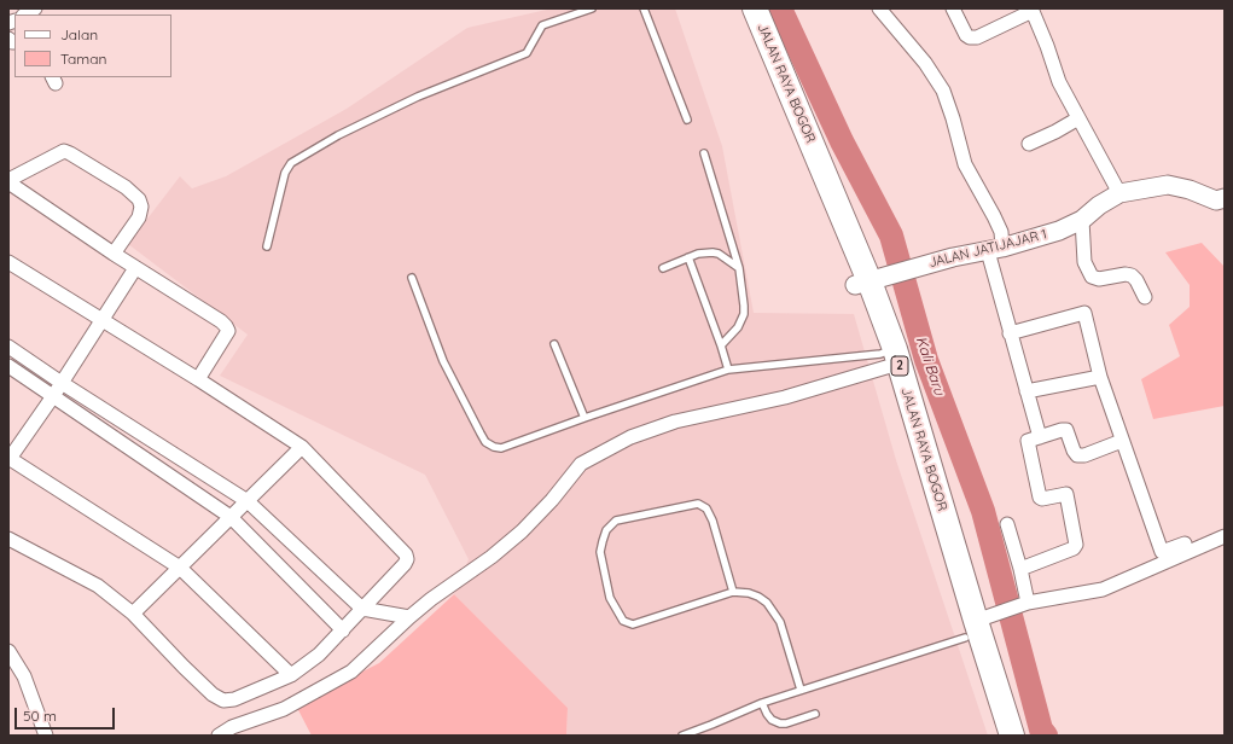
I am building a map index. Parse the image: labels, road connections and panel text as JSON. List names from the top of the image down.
{
  "streets": {
    "highway": ["JALAN RAYA BOGOR", "2"],
    "street": ["JALAN JATIJAJAR 1"]
  },
  "crossings": [
    ["JALAN RAYA BOGOR", "JALAN JATIJAJAR 1"]
  ],
  "water": ["Kali Baru"],
  "legend": ["Jalan", "Taman"],
  "scale_bar": "50 m"
}
